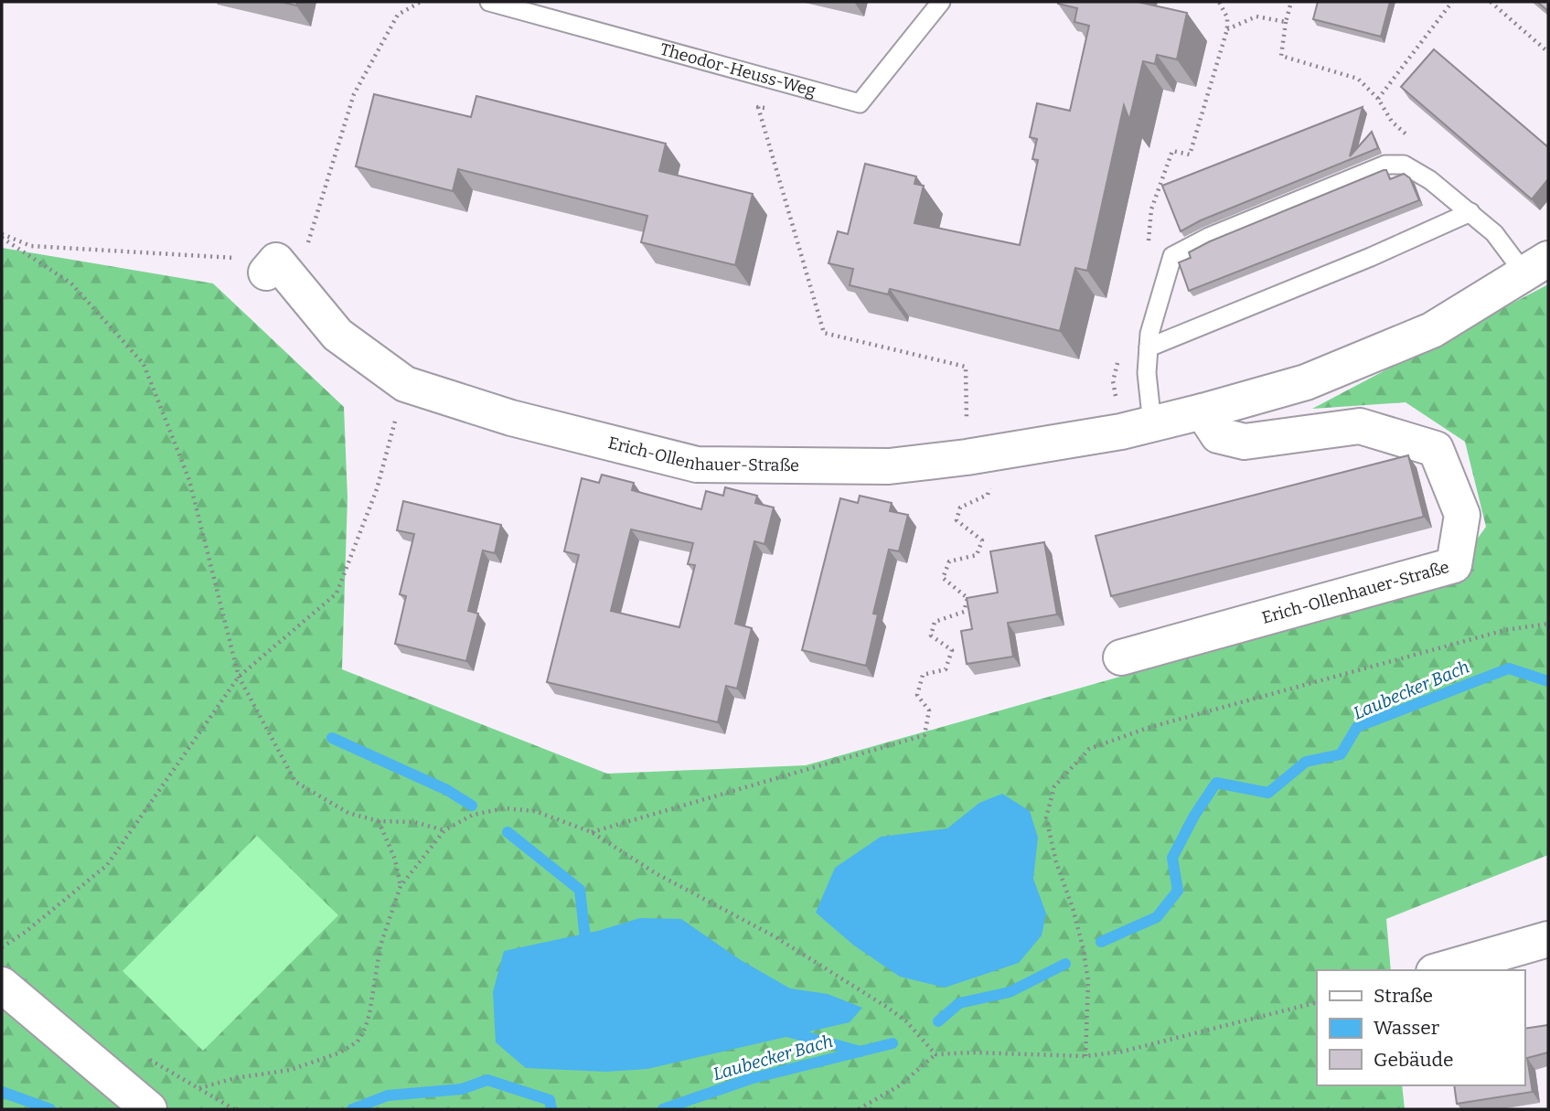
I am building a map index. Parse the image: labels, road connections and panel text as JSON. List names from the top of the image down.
{
  "streets": {
    "street": ["Erich-Ollenhauer-Straße"],
    "lane": ["Theodor-Heuss-Weg"]
  },
  "water": ["Laubecker Bach"],
  "legend": ["Straße", "Wasser", "Gebäude"]
}
